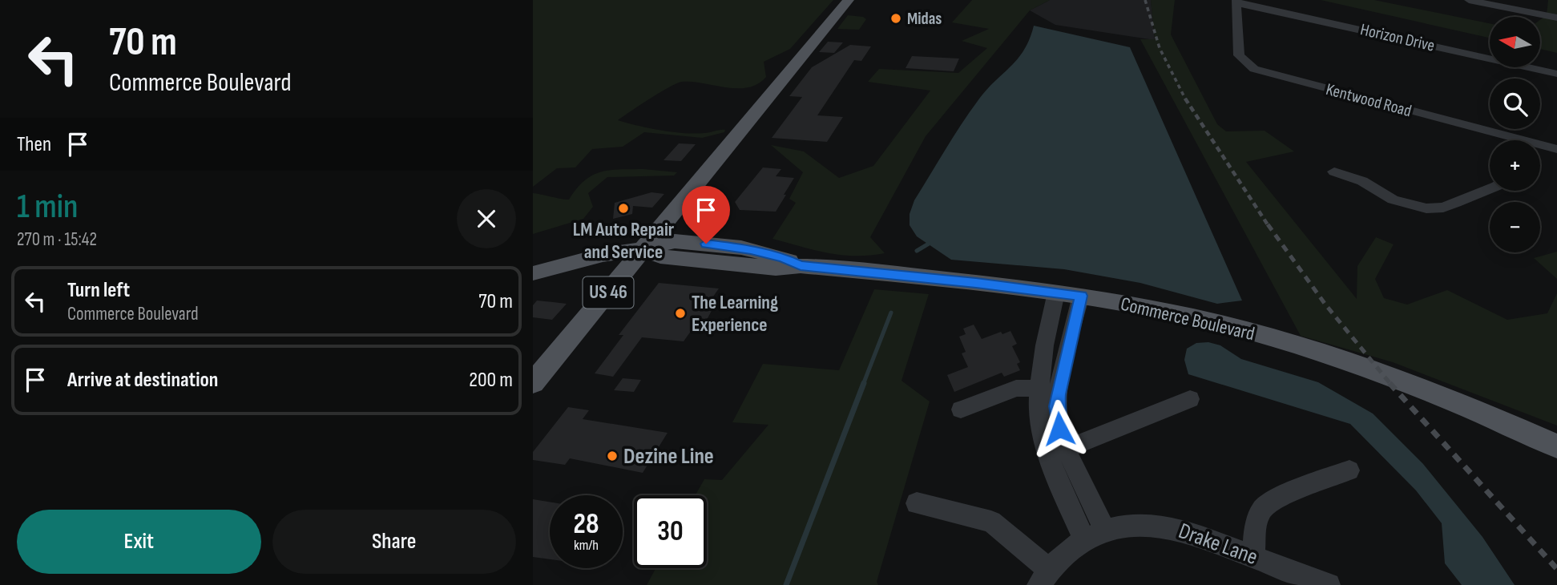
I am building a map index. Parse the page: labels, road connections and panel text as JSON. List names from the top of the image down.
{
  "streets": {
    "main road": ["US 46", "Commerce Boulevard"],
    "street": ["Horizon Drive", "Kentwood Road", "Drake Lane"]
  },
  "crossings": [
    ["Horizon Drive", "Kentwood Road"],
    ["US 46", "Commerce Boulevard"]
  ],
  "places": [
    "Midas",
    "LM Auto Repair and Service",
    "The Learning Experience",
    "Dezine Line"
  ],
  "north": "left",
  "page": {
    "turn": ["70 m", "Commerce Boulevard"],
    "map_buttons": ["+", "−"],
    "then": "Then",
    "heading": ["1 min", "270 m · 15:42"],
    "list": [
      {
        "name": "Turn left",
        "note": "Commerce Boulevard",
        "value": "70 m"
      },
      {
        "name": "Arrive at destination",
        "value": "200 m"
      }
    ],
    "speed": "28 km/h",
    "limit": "30",
    "buttons": ["Exit", "Share"]
  }
}
